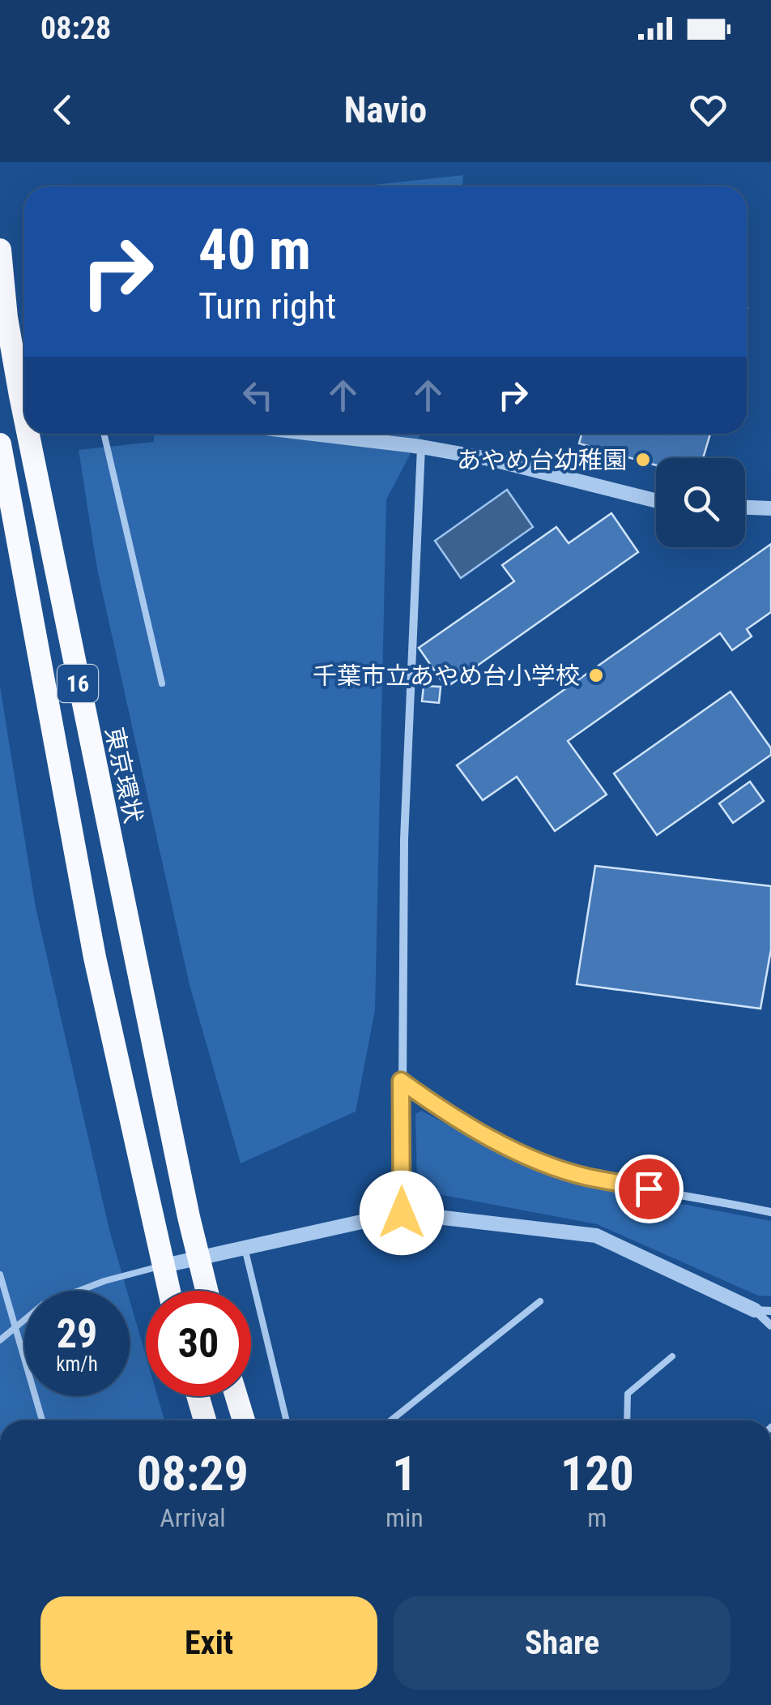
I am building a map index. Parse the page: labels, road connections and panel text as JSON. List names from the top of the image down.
{
  "streets": {
    "highway": ["16", "東京環状"]
  },
  "places": ["あやめ台幼稚園", "千葉市立あやめ台小学校"],
  "page": {
    "status": "08:28",
    "header": "Navio",
    "turn": ["40 m", "Turn right"],
    "speed": "29 km/h",
    "limit": "30",
    "eta": [
      "08:29",
      "Arrival",
      "1",
      "min",
      "120",
      "m"
    ],
    "buttons": ["Exit", "Share"]
  }
}
